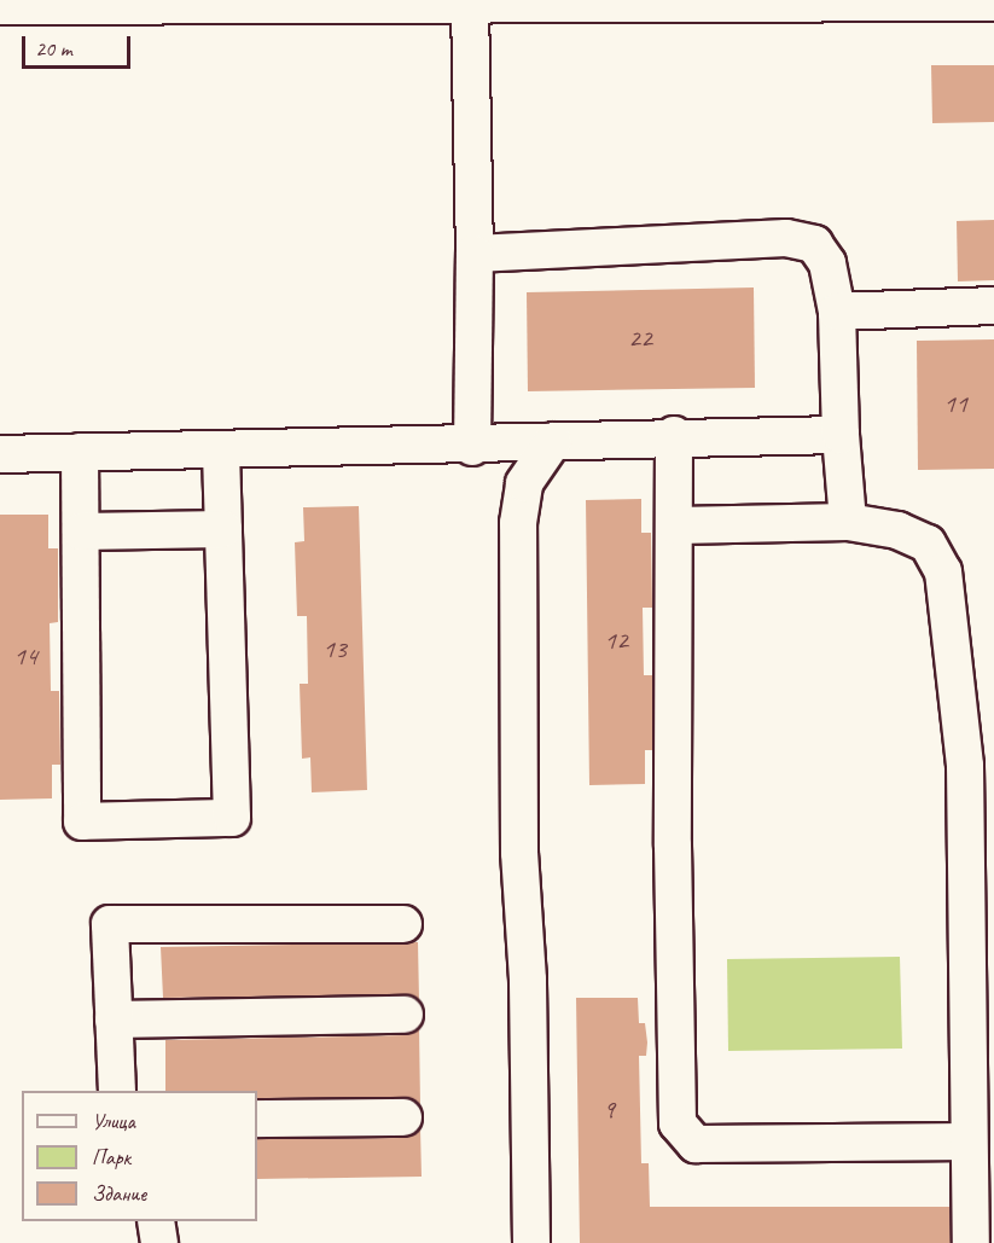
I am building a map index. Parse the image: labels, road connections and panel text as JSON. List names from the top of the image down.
{
  "house_numbers": [
    "22",
    "11",
    "12",
    "13",
    "14",
    "9"
  ],
  "legend": ["Улица", "Парк", "Здание"],
  "scale_bar": "20 m"
}
